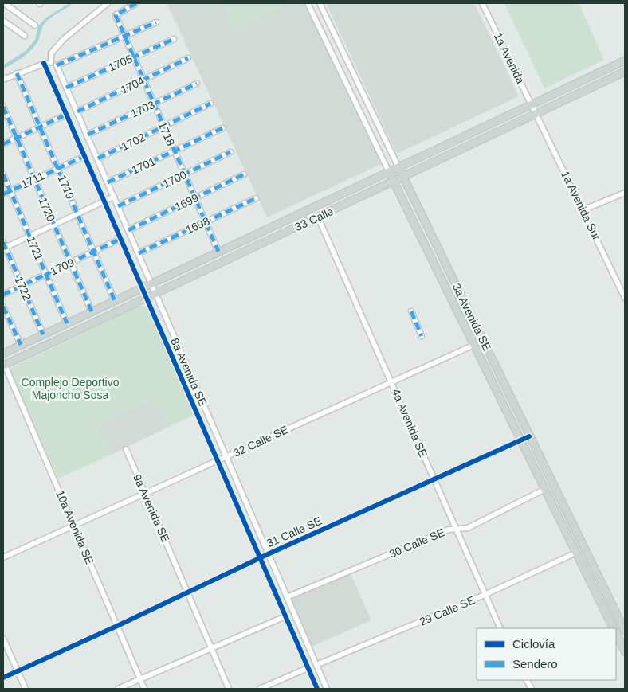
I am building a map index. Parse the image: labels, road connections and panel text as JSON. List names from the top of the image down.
{
  "streets": {
    "main road": ["33 Calle", "3a Avenida SE"],
    "street": [
      "1a Avenida",
      "1705",
      "1704",
      "1703",
      "1718",
      "1702",
      "1701",
      "1700",
      "1711",
      "1719",
      "1699",
      "1a Avenida Sur",
      "1720",
      "1698",
      "1721",
      "1709",
      "1722",
      "8a Avenida SE",
      "4a Avenida SE",
      "32 Calle SE",
      "9a Avenida SE",
      "10a Avenida SE",
      "31 Calle SE",
      "30 Calle SE",
      "29 Calle SE"
    ]
  },
  "crossings": [
    ["1a Avenida", "1a Avenida Sur"],
    ["1a Avenida", "33 Calle"],
    ["1705", "1718"],
    ["1705", "8a Avenida SE"],
    ["1704", "1718"],
    ["1704", "8a Avenida SE"],
    ["1703", "1718"],
    ["1703", "8a Avenida SE"],
    ["1718", "1702"],
    ["1718", "1701"],
    ["1718", "1700"],
    ["1718", "1699"],
    ["1718", "33 Calle"],
    ["1718", "1698"],
    ["1702", "8a Avenida SE"],
    ["1701", "8a Avenida SE"],
    ["1700", "8a Avenida SE"],
    ["1711", "1719"],
    ["1711", "1720"],
    ["1711", "1721"],
    ["1711", "8a Avenida SE"],
    ["1719", "33 Calle"],
    ["1719", "1709"],
    ["1699", "8a Avenida SE"],
    ["1a Avenida Sur", "33 Calle"],
    ["1720", "33 Calle"],
    ["1720", "1709"],
    ["33 Calle", "1721"],
    ["33 Calle", "1722"],
    ["33 Calle", "3a Avenida SE"],
    ["33 Calle", "8a Avenida SE"],
    ["33 Calle", "4a Avenida SE"],
    ["33 Calle", "10a Avenida SE"],
    ["1698", "8a Avenida SE"],
    ["1721", "1709"],
    ["1709", "1722"],
    ["1709", "8a Avenida SE"],
    ["3a Avenida SE", "32 Calle SE"],
    ["3a Avenida SE", "31 Calle SE"],
    ["3a Avenida SE", "30 Calle SE"],
    ["3a Avenida SE", "29 Calle SE"],
    ["8a Avenida SE", "32 Calle SE"],
    ["8a Avenida SE", "31 Calle SE"],
    ["8a Avenida SE", "30 Calle SE"],
    ["8a Avenida SE", "29 Calle SE"],
    ["4a Avenida SE", "32 Calle SE"],
    ["4a Avenida SE", "31 Calle SE"],
    ["4a Avenida SE", "30 Calle SE"],
    ["4a Avenida SE", "29 Calle SE"],
    ["32 Calle SE", "9a Avenida SE"],
    ["32 Calle SE", "10a Avenida SE"],
    ["9a Avenida SE", "31 Calle SE"],
    ["10a Avenida SE", "31 Calle SE"]
  ],
  "parks": ["Complejo Deportivo Majoncho Sosa"],
  "legend": ["Ciclovía", "Sendero"]
}
